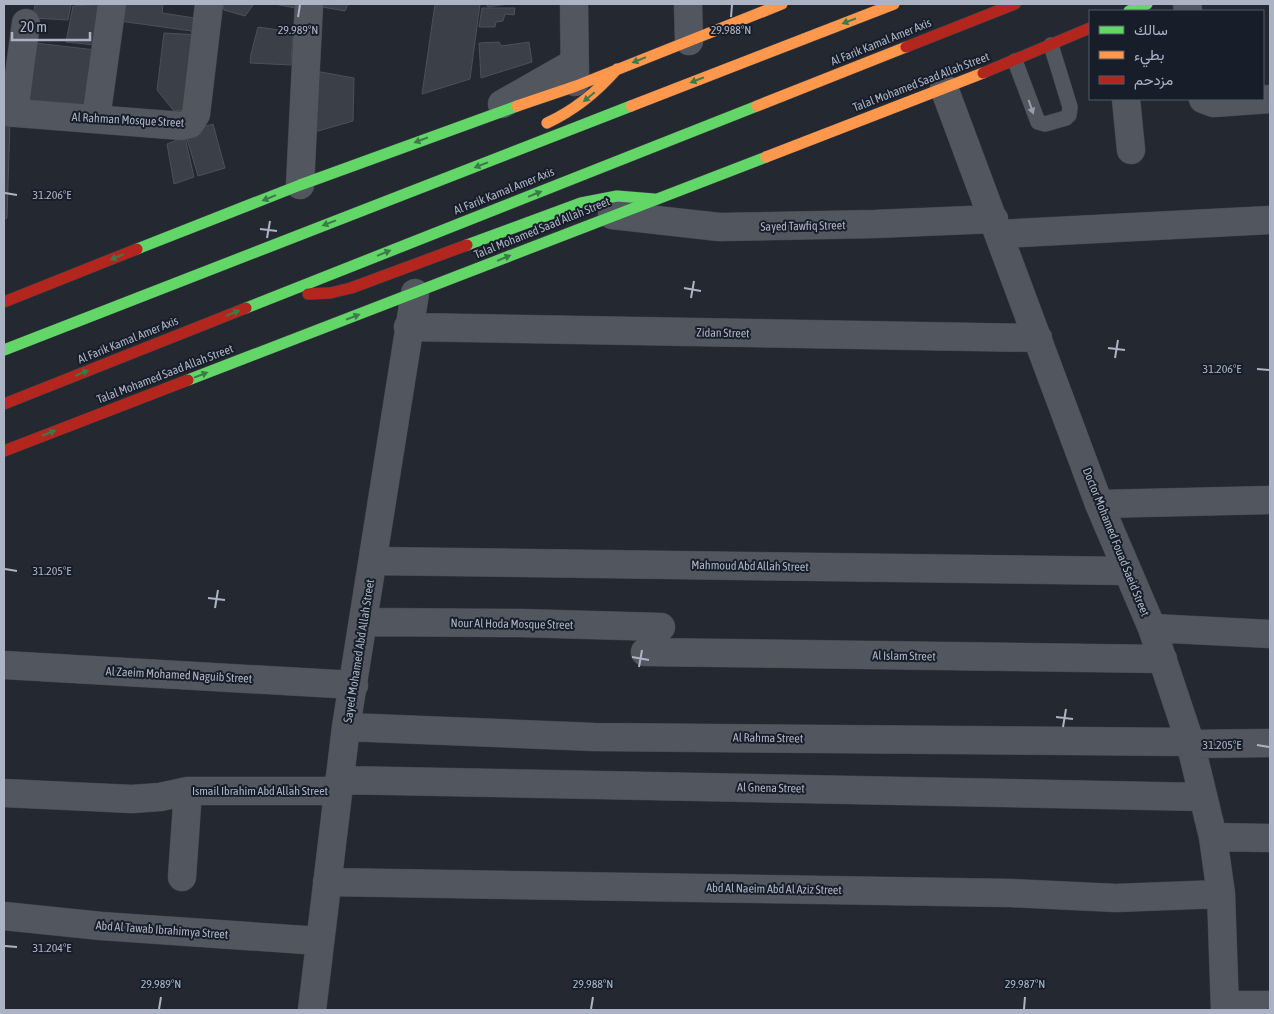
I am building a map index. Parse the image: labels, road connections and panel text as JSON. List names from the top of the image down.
{
  "streets": {
    "main road": ["Al Farik Kamal Amer Axis", "Talal Mohamed Saad Allah Street"],
    "street": [
      "Al Rahman Mosque Street",
      "Sayed Tawfiq Street",
      "Zidan Street",
      "Doctor Mohamed Fouad Saeid Street",
      "Mahmoud Abd Allah Street",
      "Nour Al Hoda Mosque Street",
      "Sayed Mohamed Abd Allah Street",
      "Al Islam Street",
      "Al Zaeim Mohamed Naguib Street",
      "Al Rahma Street",
      "Al Gnena Street",
      "Ismail Ibrahim Abd Allah Street",
      "Abd Al Naeim Abd Al Aziz Street",
      "Abd Al Tawab Ibrahimya Street"
    ]
  },
  "crossings": [
    ["Talal Mohamed Saad Allah Street", "Sayed Tawfiq Street"],
    ["Talal Mohamed Saad Allah Street", "Doctor Mohamed Fouad Saeid Street"],
    ["Talal Mohamed Saad Allah Street", "Sayed Mohamed Abd Allah Street"],
    ["Sayed Tawfiq Street", "Doctor Mohamed Fouad Saeid Street"],
    ["Zidan Street", "Doctor Mohamed Fouad Saeid Street"],
    ["Zidan Street", "Sayed Mohamed Abd Allah Street"],
    ["Doctor Mohamed Fouad Saeid Street", "Mahmoud Abd Allah Street"],
    ["Doctor Mohamed Fouad Saeid Street", "Al Islam Street"],
    ["Doctor Mohamed Fouad Saeid Street", "Al Rahma Street"],
    ["Doctor Mohamed Fouad Saeid Street", "Al Gnena Street"],
    ["Doctor Mohamed Fouad Saeid Street", "Abd Al Naeim Abd Al Aziz Street"],
    ["Mahmoud Abd Allah Street", "Sayed Mohamed Abd Allah Street"],
    ["Nour Al Hoda Mosque Street", "Sayed Mohamed Abd Allah Street"],
    ["Sayed Mohamed Abd Allah Street", "Al Zaeim Mohamed Naguib Street"],
    ["Sayed Mohamed Abd Allah Street", "Al Rahma Street"],
    ["Sayed Mohamed Abd Allah Street", "Al Gnena Street"],
    ["Sayed Mohamed Abd Allah Street", "Ismail Ibrahim Abd Allah Street"],
    ["Sayed Mohamed Abd Allah Street", "Abd Al Naeim Abd Al Aziz Street"],
    ["Sayed Mohamed Abd Allah Street", "Abd Al Tawab Ibrahimya Street"],
    ["Al Gnena Street", "Ismail Ibrahim Abd Allah Street"]
  ],
  "legend": ["سالك", "بطيء", "مزدحم"],
  "scale_bar": "20 m",
  "coordinates": [
    "29.989°N",
    "29.988°N",
    "31.206°E",
    "31.205°E",
    "31.204°E",
    "29.987°N"
  ]
}
